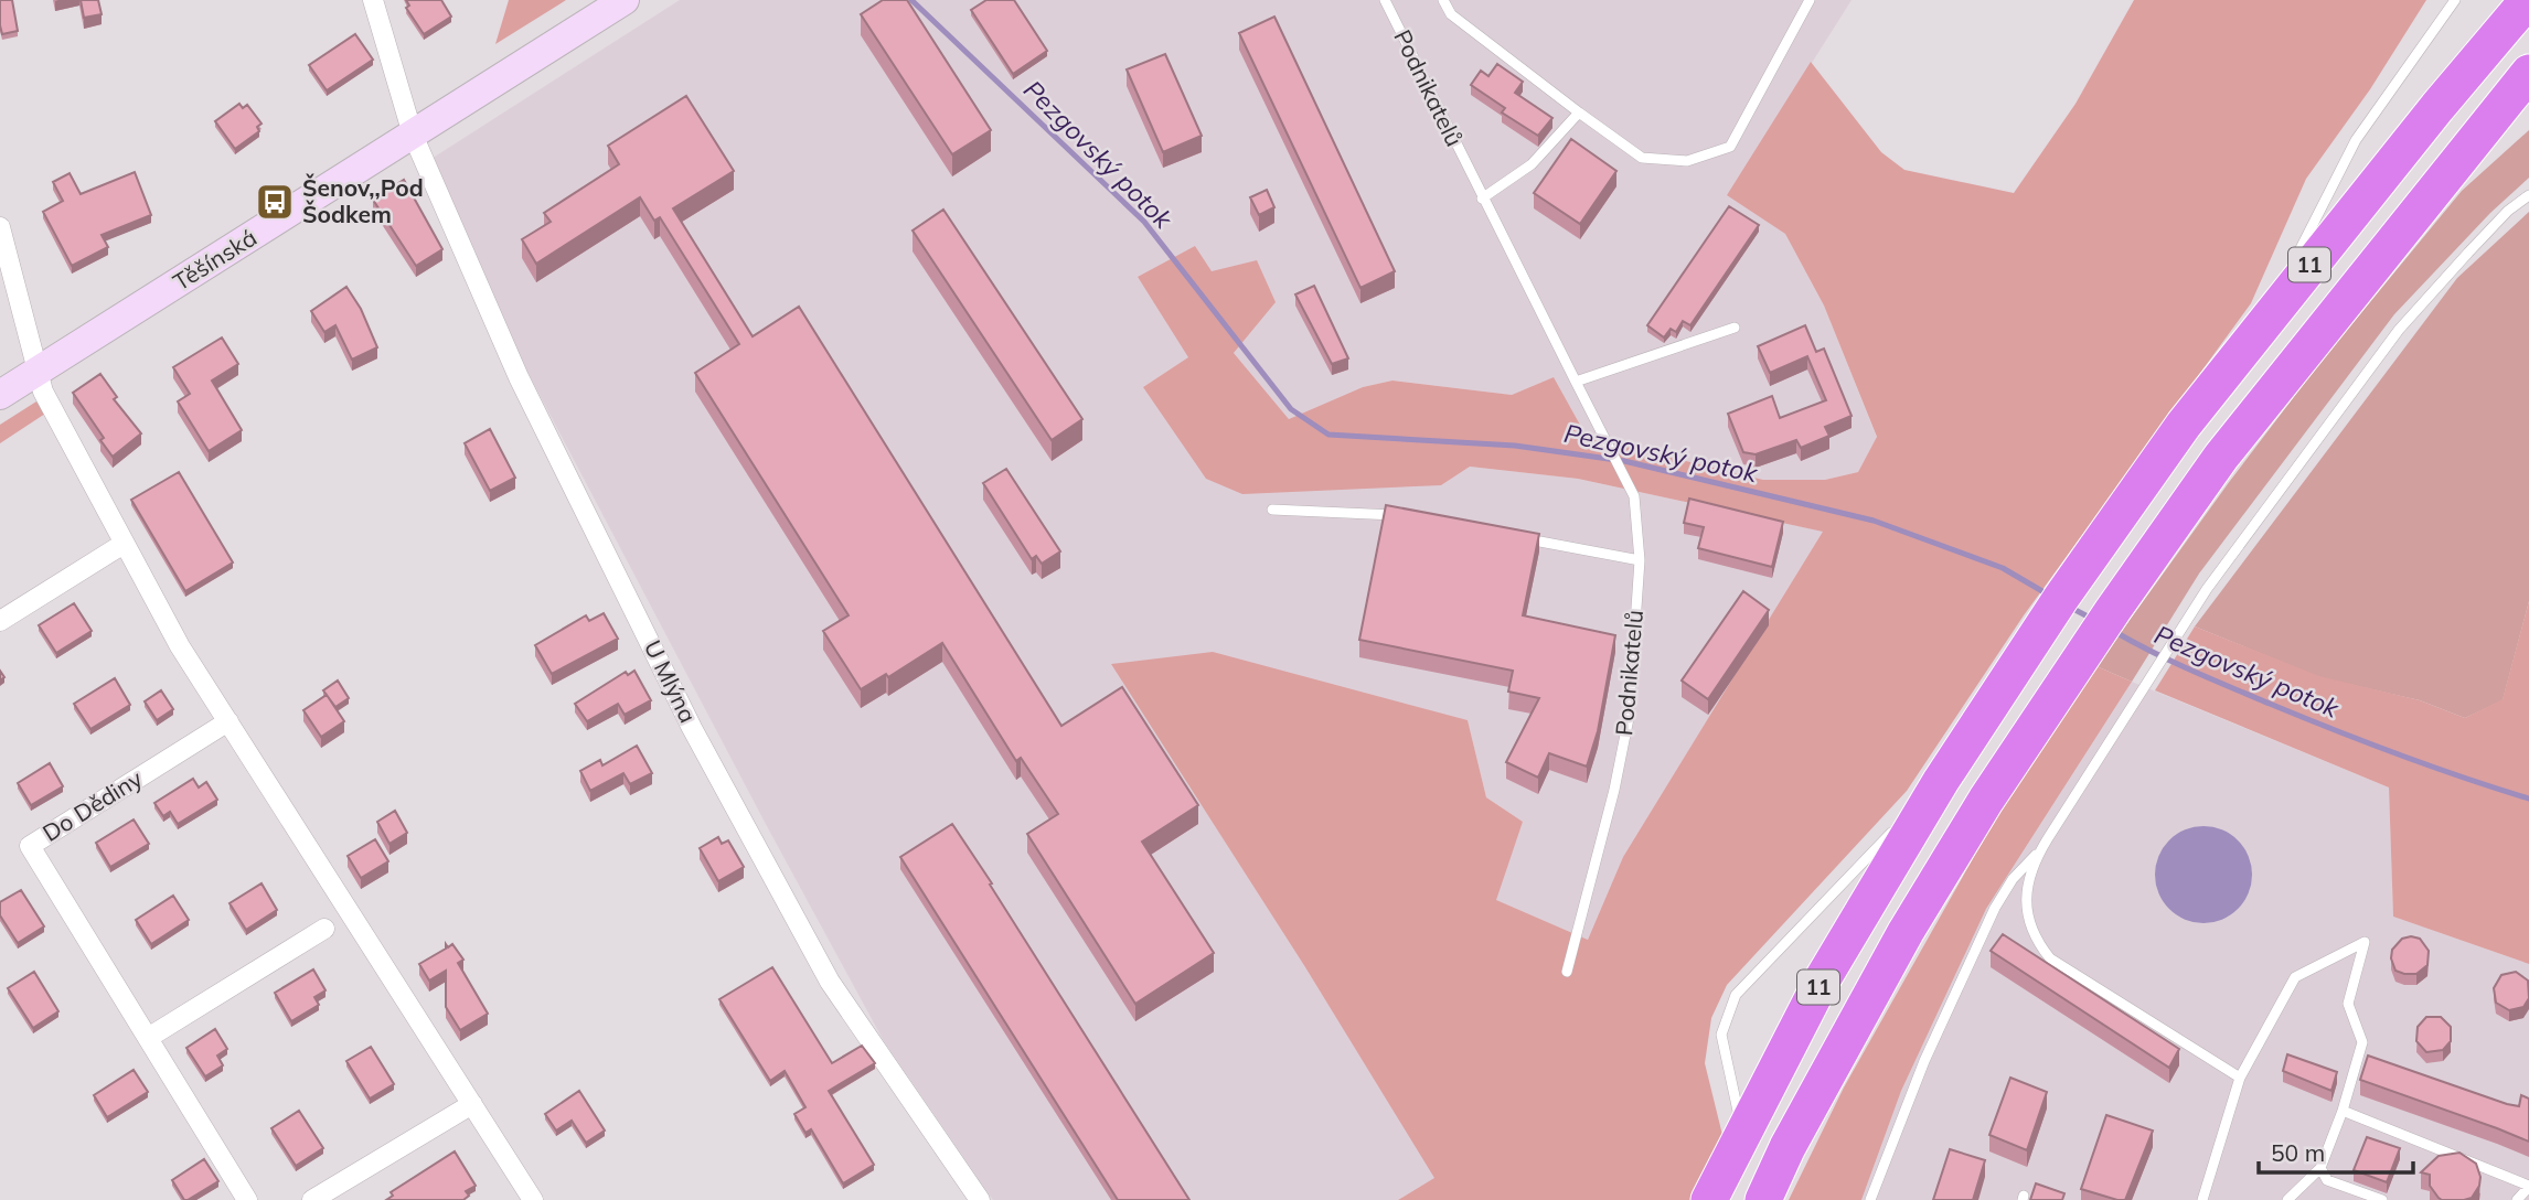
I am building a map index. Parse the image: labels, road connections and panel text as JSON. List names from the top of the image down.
{
  "streets": {
    "highway": ["11"],
    "main road": ["Těšínská"],
    "street": ["U Mlýna", "Do Dědiny"],
    "lane": ["Podnikatelů"]
  },
  "crossings": [
    ["Těšínská", "U Mlýna"]
  ],
  "water": ["Pezgovský potok"],
  "places": {
    "bus stop": ["Šenov,,Pod Šodkem"]
  },
  "scale_bar": "50 m"
}
